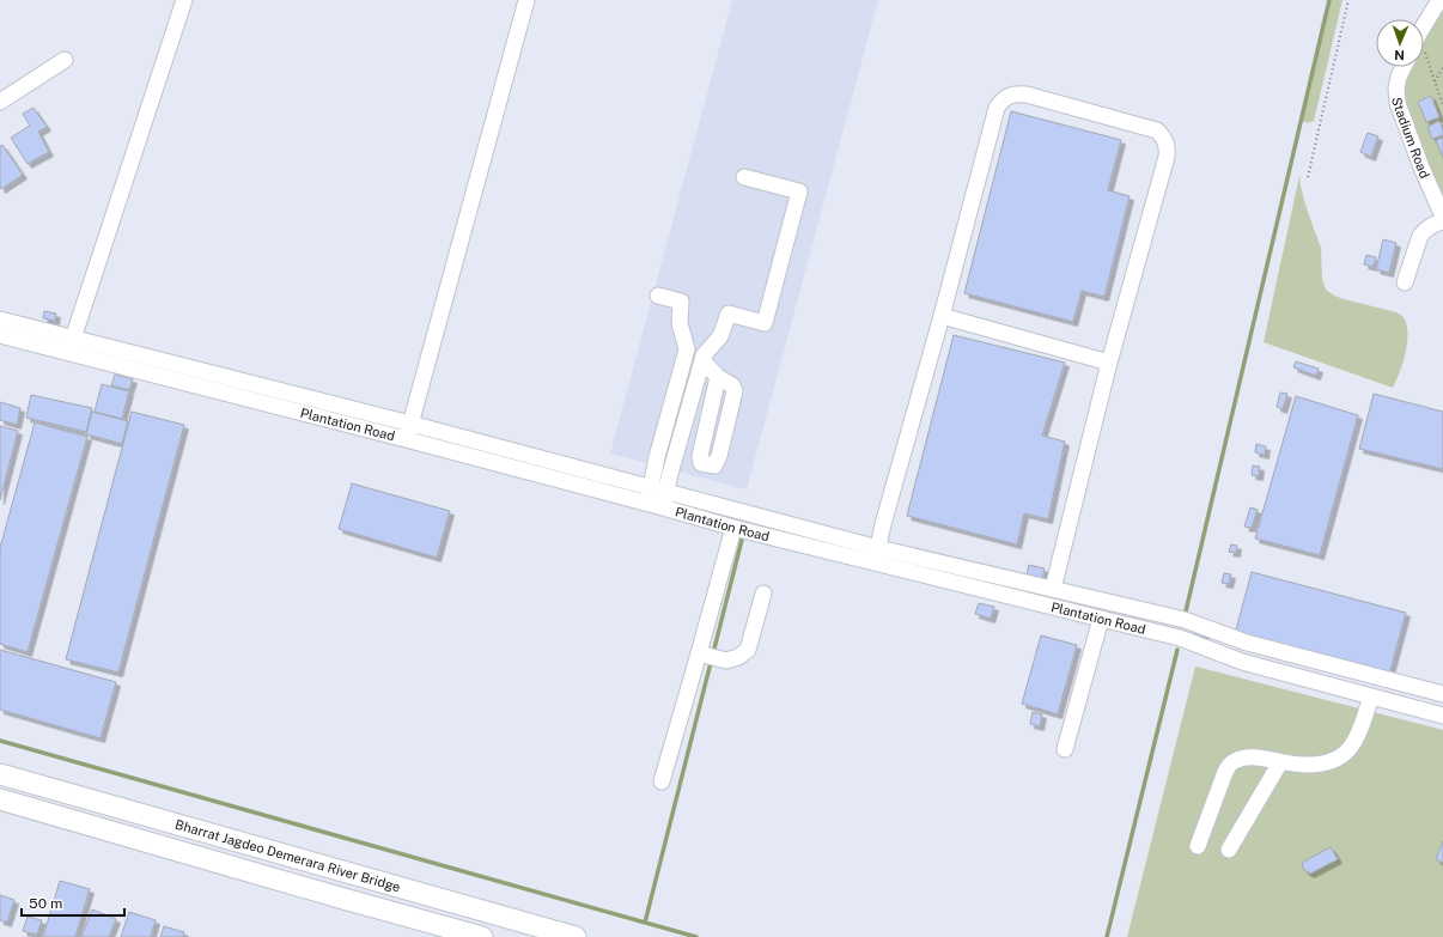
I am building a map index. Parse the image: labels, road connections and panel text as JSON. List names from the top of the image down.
{
  "streets": {
    "main road": ["Bharrat Jagdeo Demerara River Bridge"],
    "street": ["Stadium Road", "Plantation Road"]
  },
  "scale_bar": "50 m",
  "north": "bottom"
}
